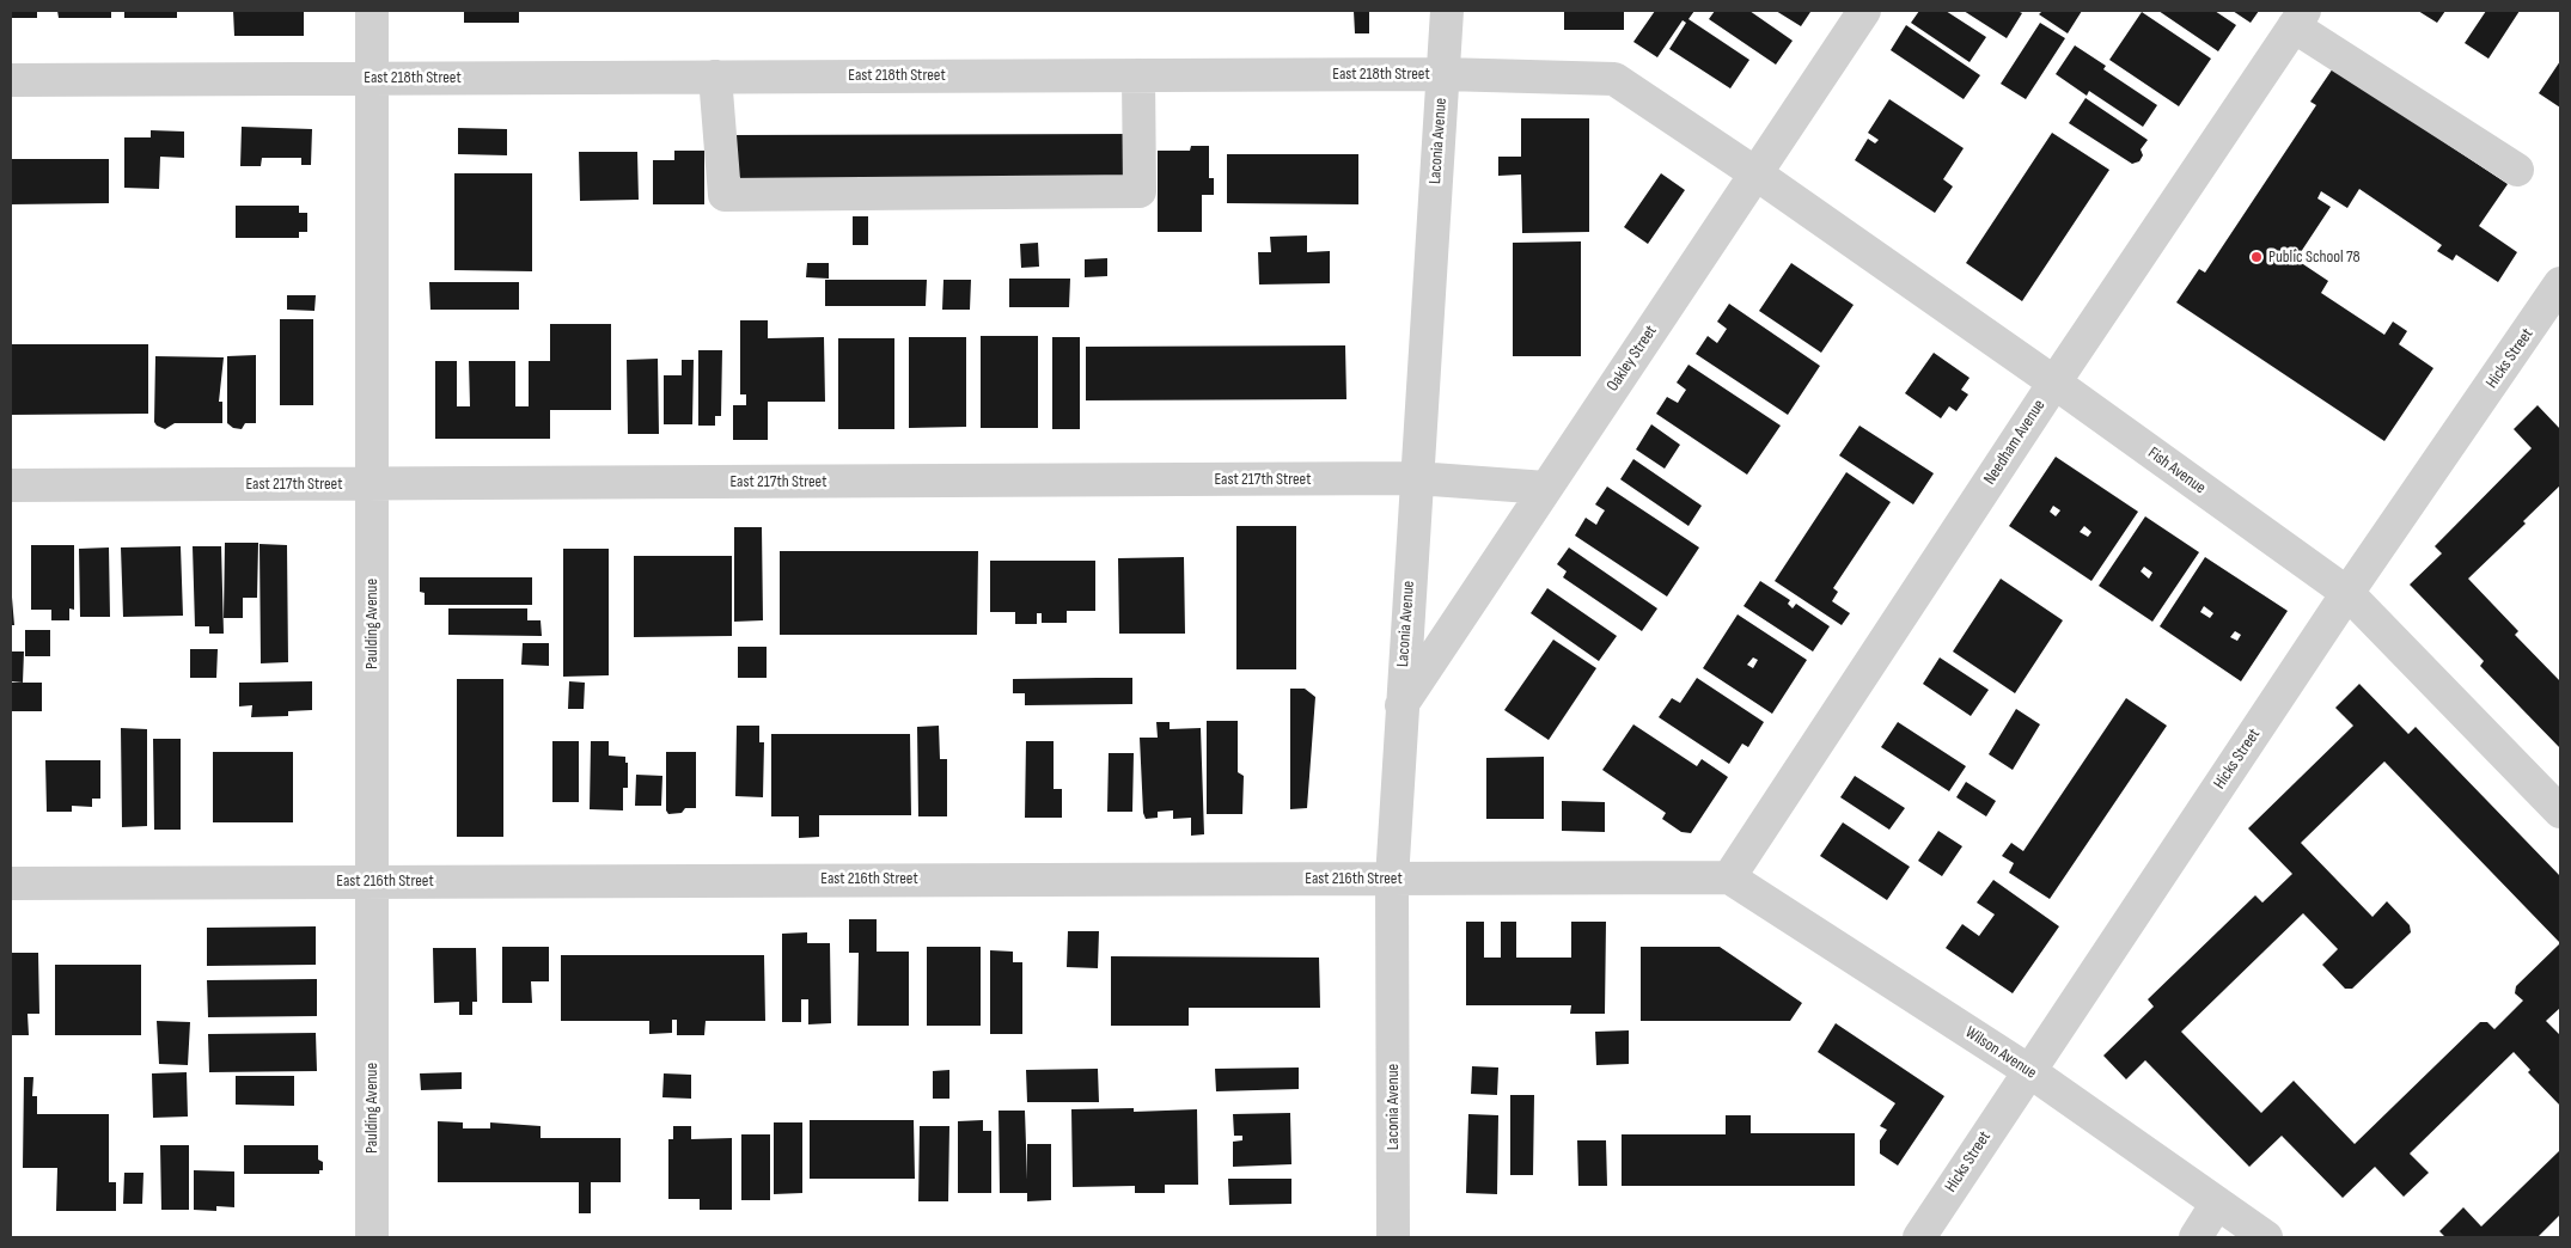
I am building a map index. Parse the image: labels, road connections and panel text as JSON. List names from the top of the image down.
{
  "streets": {
    "street": [
      "East 218th Street",
      "Laconia Avenue",
      "Oakley Street",
      "Hicks Street",
      "Needham Avenue",
      "Fish Avenue",
      "East 217th Street",
      "Paulding Avenue",
      "East 216th Street",
      "Wilson Avenue"
    ]
  },
  "crossings": [
    ["East 218th Street", "Laconia Avenue"],
    ["East 218th Street", "Oakley Street"],
    ["East 218th Street", "Fish Avenue"],
    ["East 218th Street", "Paulding Avenue"],
    ["Laconia Avenue", "Oakley Street"],
    ["Laconia Avenue", "East 217th Street"],
    ["Laconia Avenue", "East 216th Street"],
    ["Oakley Street", "Fish Avenue"],
    ["Oakley Street", "East 217th Street"],
    ["Hicks Street", "Fish Avenue"],
    ["Hicks Street", "Wilson Avenue"],
    ["Needham Avenue", "Fish Avenue"],
    ["Needham Avenue", "East 216th Street"],
    ["Needham Avenue", "Wilson Avenue"],
    ["East 217th Street", "Paulding Avenue"],
    ["Paulding Avenue", "East 216th Street"],
    ["East 216th Street", "Wilson Avenue"]
  ],
  "places": ["Public School 78"]
}
